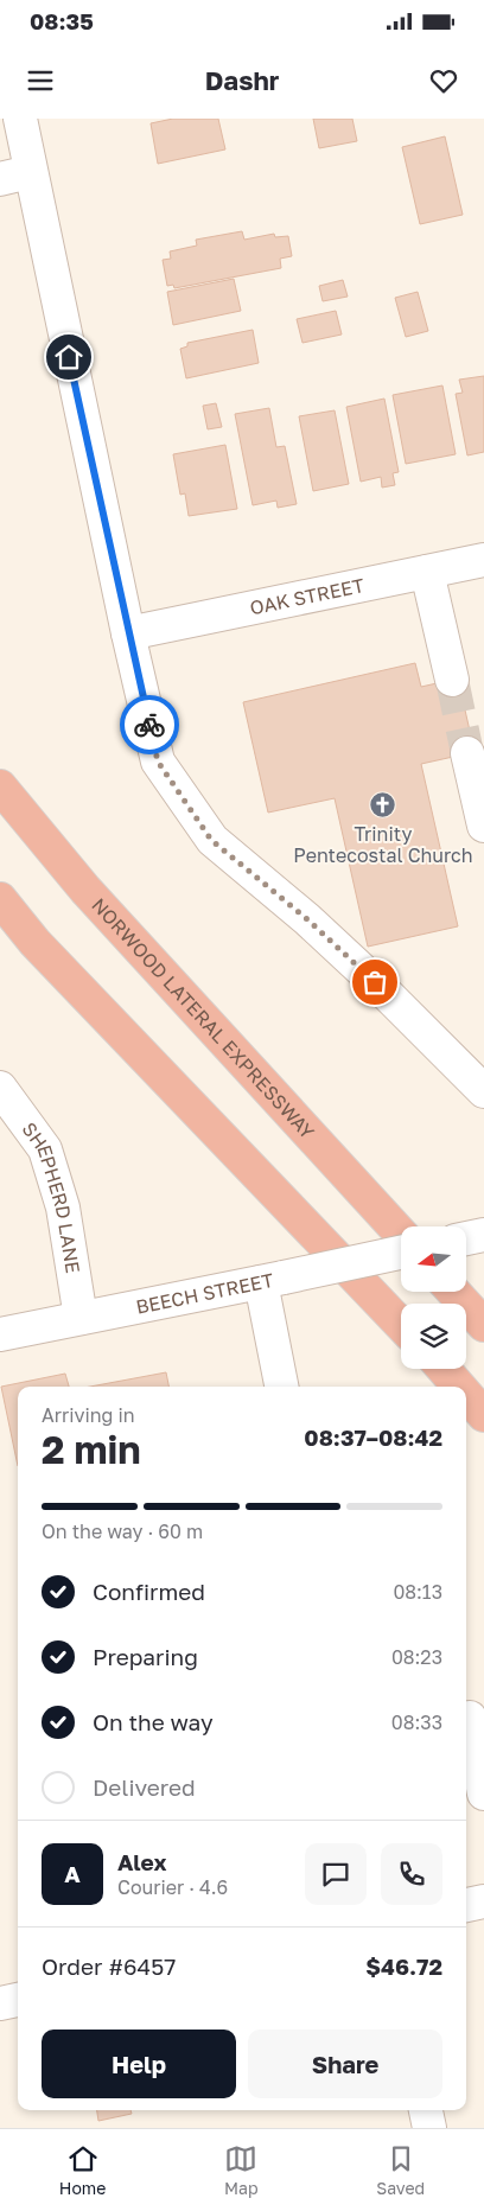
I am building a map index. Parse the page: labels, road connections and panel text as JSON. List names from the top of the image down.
{
  "streets": {
    "highway": ["NORWOOD LATERAL EXPRESSWAY"],
    "street": ["OAK STREET", "SHEPHERD LANE", "BEECH STREET"]
  },
  "crossings": [
    ["SHEPHERD LANE", "BEECH STREET"]
  ],
  "places": {
    "church": ["Trinity Pentecostal Church"]
  },
  "north": "left",
  "page": {
    "status": "08:35",
    "header": "Dashr",
    "heading": ["2 min", "Arriving in", "08:37–08:42"],
    "panel": [
      "Alex",
      "Courier · 4.6",
      "Order #6457",
      "$46.72"
    ],
    "bar": "On the way · 60 m",
    "list": [
      ["Confirmed", "08:13"],
      ["Preparing", "08:23"],
      ["On the way", "08:33"],
      "Delivered"
    ],
    "round": "A",
    "buttons": ["Help", "Share"],
    "tabs": ["Home", "Map", "Saved"]
  }
}
